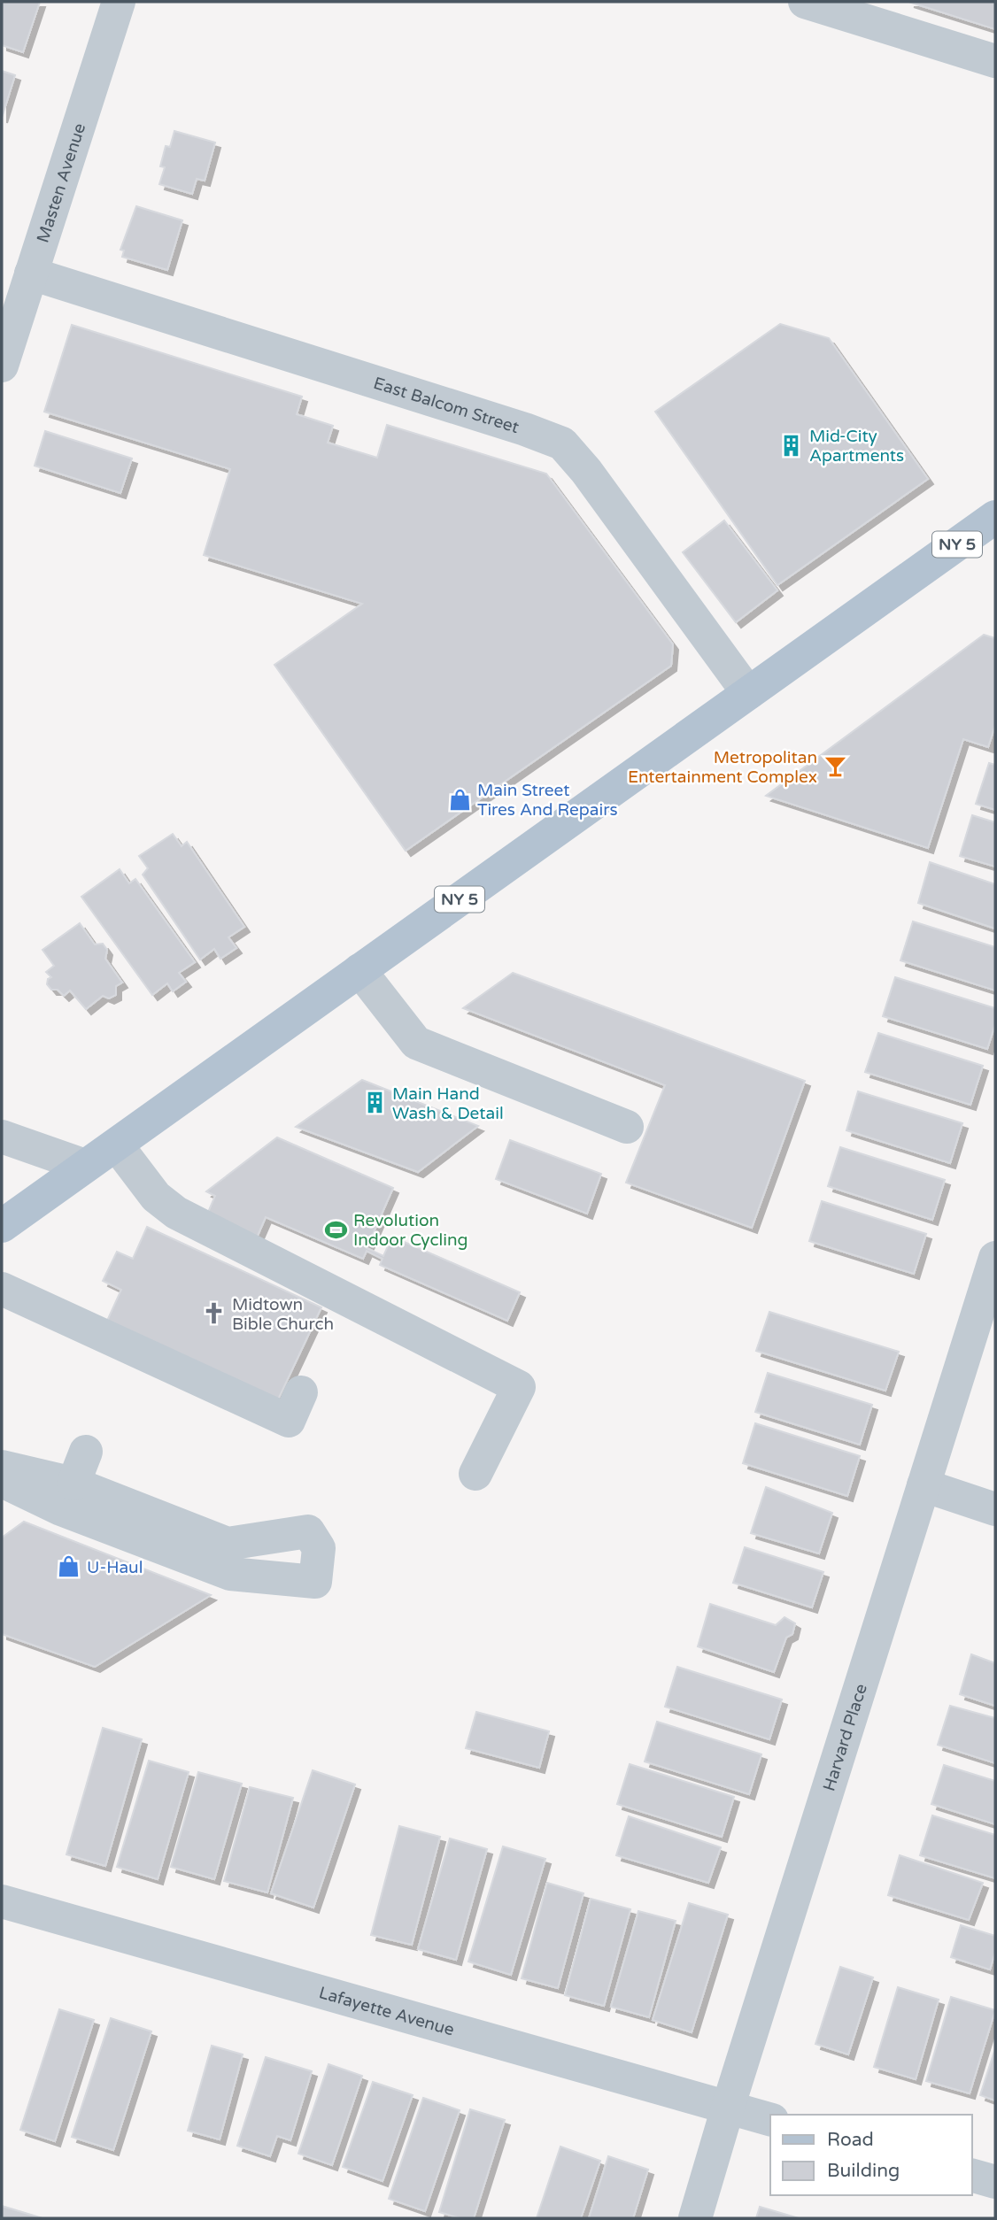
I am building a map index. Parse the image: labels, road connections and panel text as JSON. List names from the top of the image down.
{
  "streets": {
    "main road": ["NY 5"],
    "street": [
      "Masten Avenue",
      "East Balcom Street",
      "Harvard Place",
      "Lafayette Avenue"
    ]
  },
  "crossings": [
    ["Masten Avenue", "East Balcom Street"],
    ["East Balcom Street", "NY 5"],
    ["Harvard Place", "Lafayette Avenue"]
  ],
  "places": {
    "building": ["Mid-City Apartments", "Main Hand Wash & Detail"],
    "bar": ["Metropolitan Entertainment Complex"],
    "shop": ["Main Street Tires And Repairs", "U-Haul"],
    "sports": ["Revolution Indoor Cycling"],
    "church": ["Midtown Bible Church"]
  },
  "legend": ["Road", "Building"]
}
